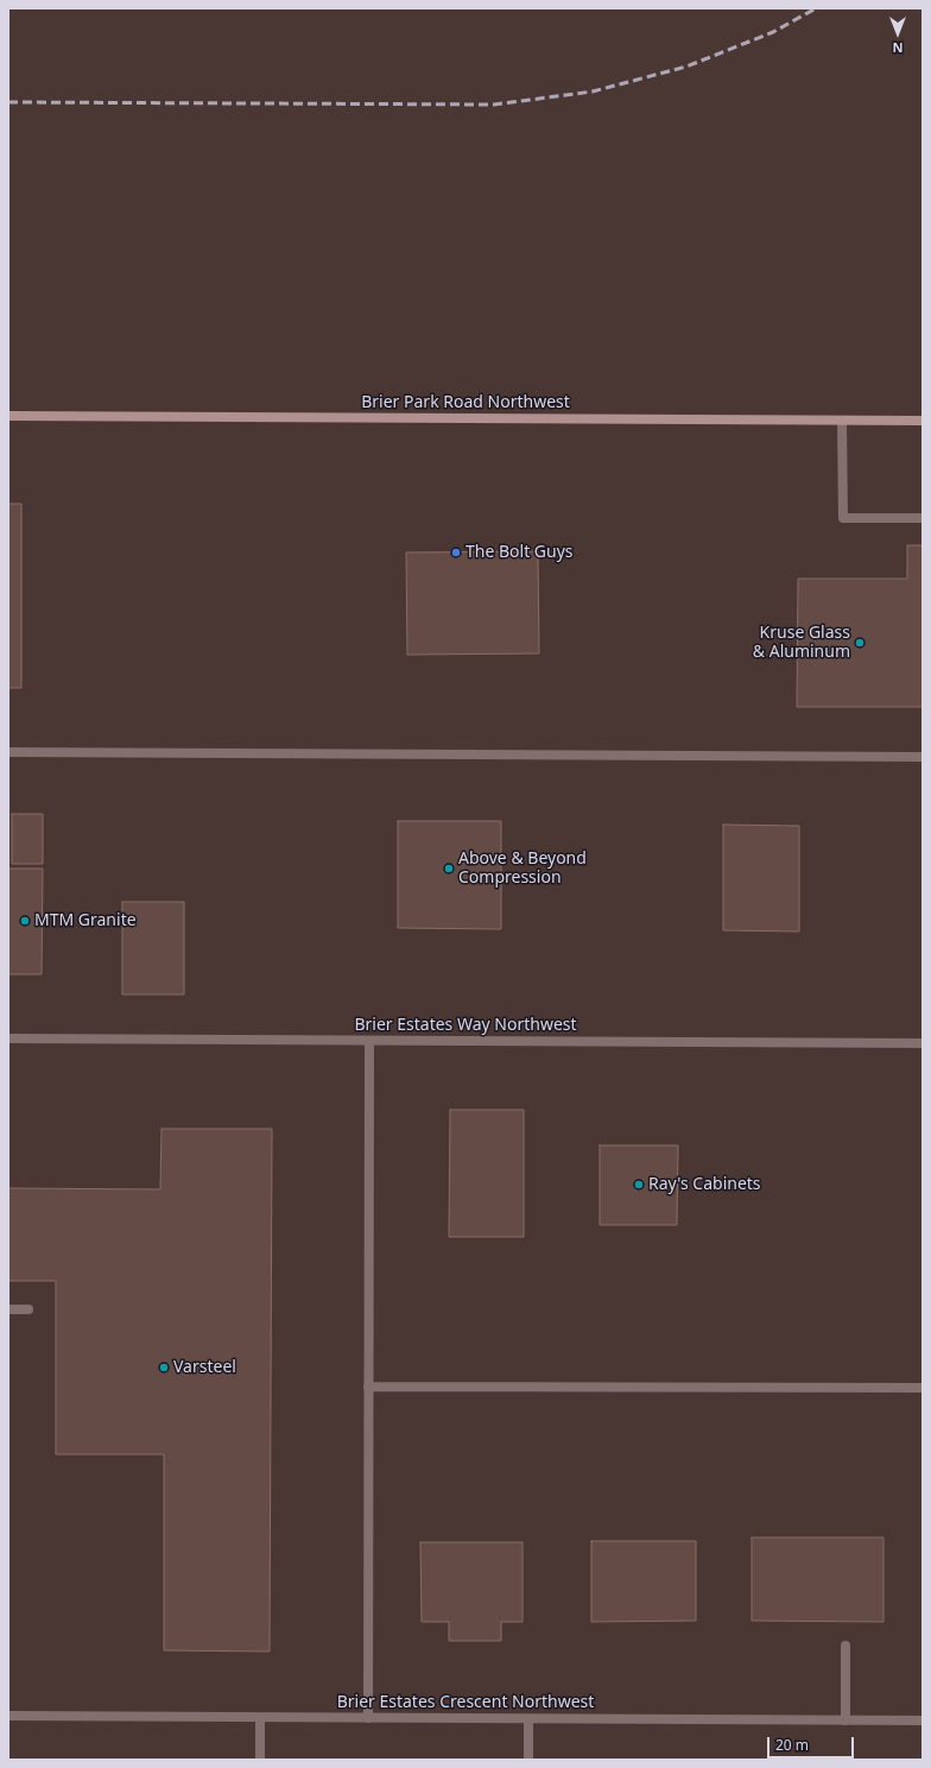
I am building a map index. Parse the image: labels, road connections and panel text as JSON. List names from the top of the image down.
{
  "streets": {
    "street": ["Brier Park Road Northwest", "Brier Estates Way Northwest", "Brier Estates Crescent Northwest"]
  },
  "places": [
    "The Bolt Guys",
    "Kruse Glass & Aluminum",
    "Above & Beyond Compression",
    "MTM Granite",
    "Ray's Cabinets",
    "Varsteel"
  ],
  "scale_bar": "20 m",
  "north": "bottom"
}
